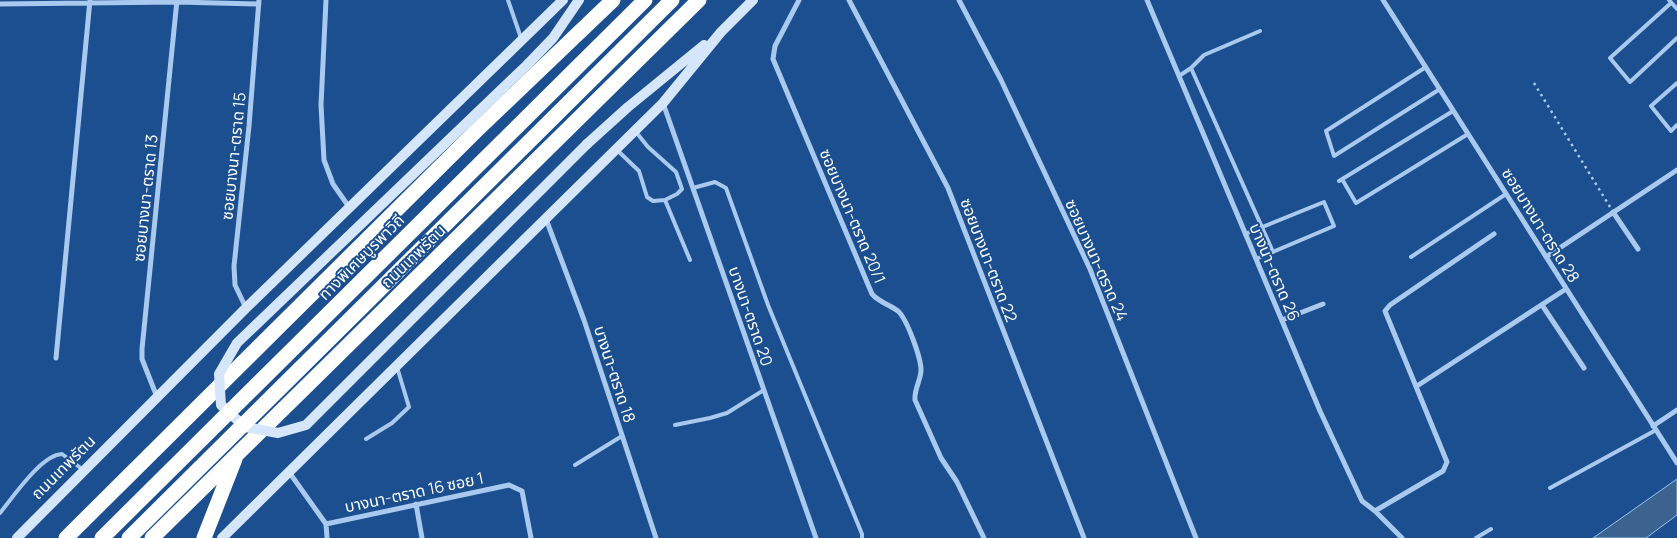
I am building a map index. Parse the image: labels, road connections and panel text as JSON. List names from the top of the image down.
{
  "streets": {
    "highway": ["ถนนเทพรัตน", "ทางพิเศษบูรพาวิถี"],
    "street": [
      "ซอยบางนา-ตราด 15",
      "ซอยบางนา-ตราด 13",
      "ซอยบางนา-ตราด 20/1",
      "ซอยบางนา-ตราด 28",
      "ซอยบางนา-ตราด 22",
      "ซอยบางนา-ตราด 24",
      "บางนา-ตราด 26",
      "บางนา-ตราด 20",
      "บางนา-ตราด 18",
      "บางนา-ตราด 16 ซอย 1"
    ]
  },
  "crossings": [
    ["ซอยบางนา-ตราด 15", "ถนนเทพรัตน"],
    ["ซอยบางนา-ตราด 13", "ถนนเทพรัตน"]
  ]
}
